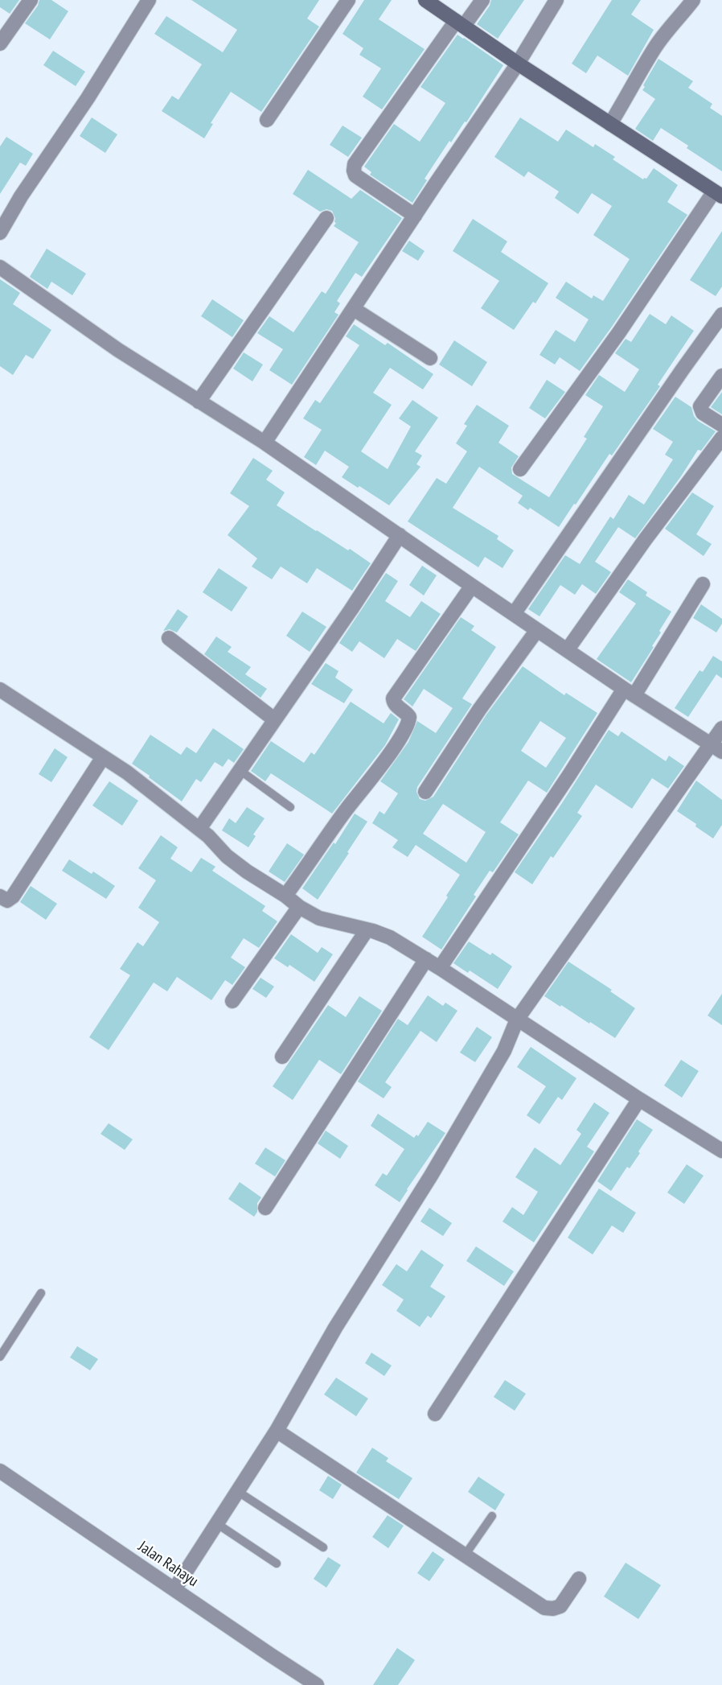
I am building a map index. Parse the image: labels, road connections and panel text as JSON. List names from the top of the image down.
{
  "streets": {
    "street": ["Jalan Rahayu"]
  }
}
